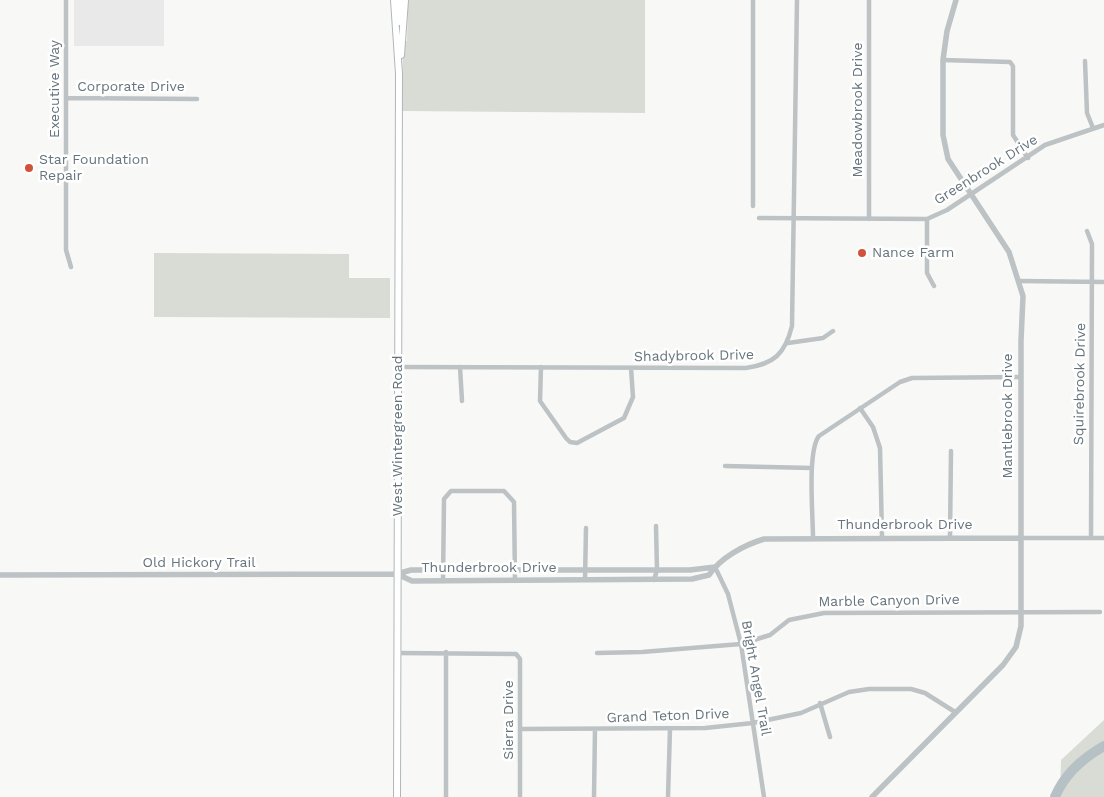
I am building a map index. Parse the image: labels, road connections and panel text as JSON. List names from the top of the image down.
{
  "streets": {
    "main road": ["West Wintergreen Road"],
    "street": [
      "Corporate Drive",
      "Executive Way",
      "Meadowbrook Drive",
      "Greenbrook Drive",
      "Shadybrook Drive",
      "Squirebrook Drive",
      "Mantlebrook Drive",
      "Thunderbrook Drive",
      "Old Hickory Trail",
      "Marble Canyon Drive",
      "Bright Angel Trail",
      "Grand Teton Drive",
      "Sierra Drive"
    ]
  },
  "crossings": [
    ["Corporate Drive", "Executive Way"],
    ["Meadowbrook Drive", "Greenbrook Drive"],
    ["Greenbrook Drive", "Mantlebrook Drive"],
    ["Shadybrook Drive", "West Wintergreen Road"],
    ["Squirebrook Drive", "Thunderbrook Drive"],
    ["Mantlebrook Drive", "Thunderbrook Drive"],
    ["Mantlebrook Drive", "Marble Canyon Drive"],
    ["Mantlebrook Drive", "Grand Teton Drive"],
    ["West Wintergreen Road", "Thunderbrook Drive"],
    ["West Wintergreen Road", "Old Hickory Trail"],
    ["Thunderbrook Drive", "Old Hickory Trail"],
    ["Thunderbrook Drive", "Bright Angel Trail"],
    ["Marble Canyon Drive", "Bright Angel Trail"],
    ["Bright Angel Trail", "Grand Teton Drive"],
    ["Grand Teton Drive", "Sierra Drive"]
  ],
  "places": ["Star Foundation Repair", "Nance Farm"]
}
